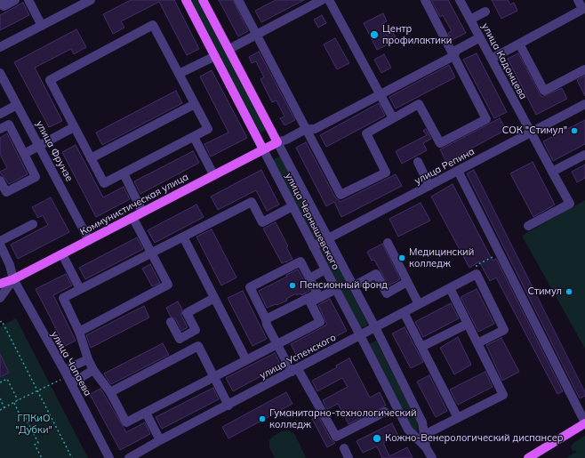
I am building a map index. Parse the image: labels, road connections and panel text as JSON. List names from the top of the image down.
{
  "streets": {
    "main road": ["Коммунистическая улица", "улица Чернышевского"],
    "street": [
      "улица Кадомцева",
      "улица Фрунзе",
      "улица Репина",
      "улица Успенского",
      "улица Чапаева"
    ]
  },
  "crossings": [
    ["улица Кадомцева", "улица Репина"],
    ["улица Фрунзе", "Коммунистическая улица"],
    ["улица Репина", "улица Чернышевского"],
    ["Коммунистическая улица", "улица Чернышевского"],
    ["Коммунистическая улица", "улица Чапаева"],
    ["улица Чернышевского", "улица Успенского"]
  ],
  "parks": ["ГПКиО \"Дубки\""],
  "places": [
    "Центр профилактики",
    "СОК \"Стимул\"",
    "Медицинский колледж",
    "Пенсионный фонд",
    "Стимул",
    "Гуманитарно-технологический колледж",
    "Кожно-Венерологический диспансер"
  ]
}
